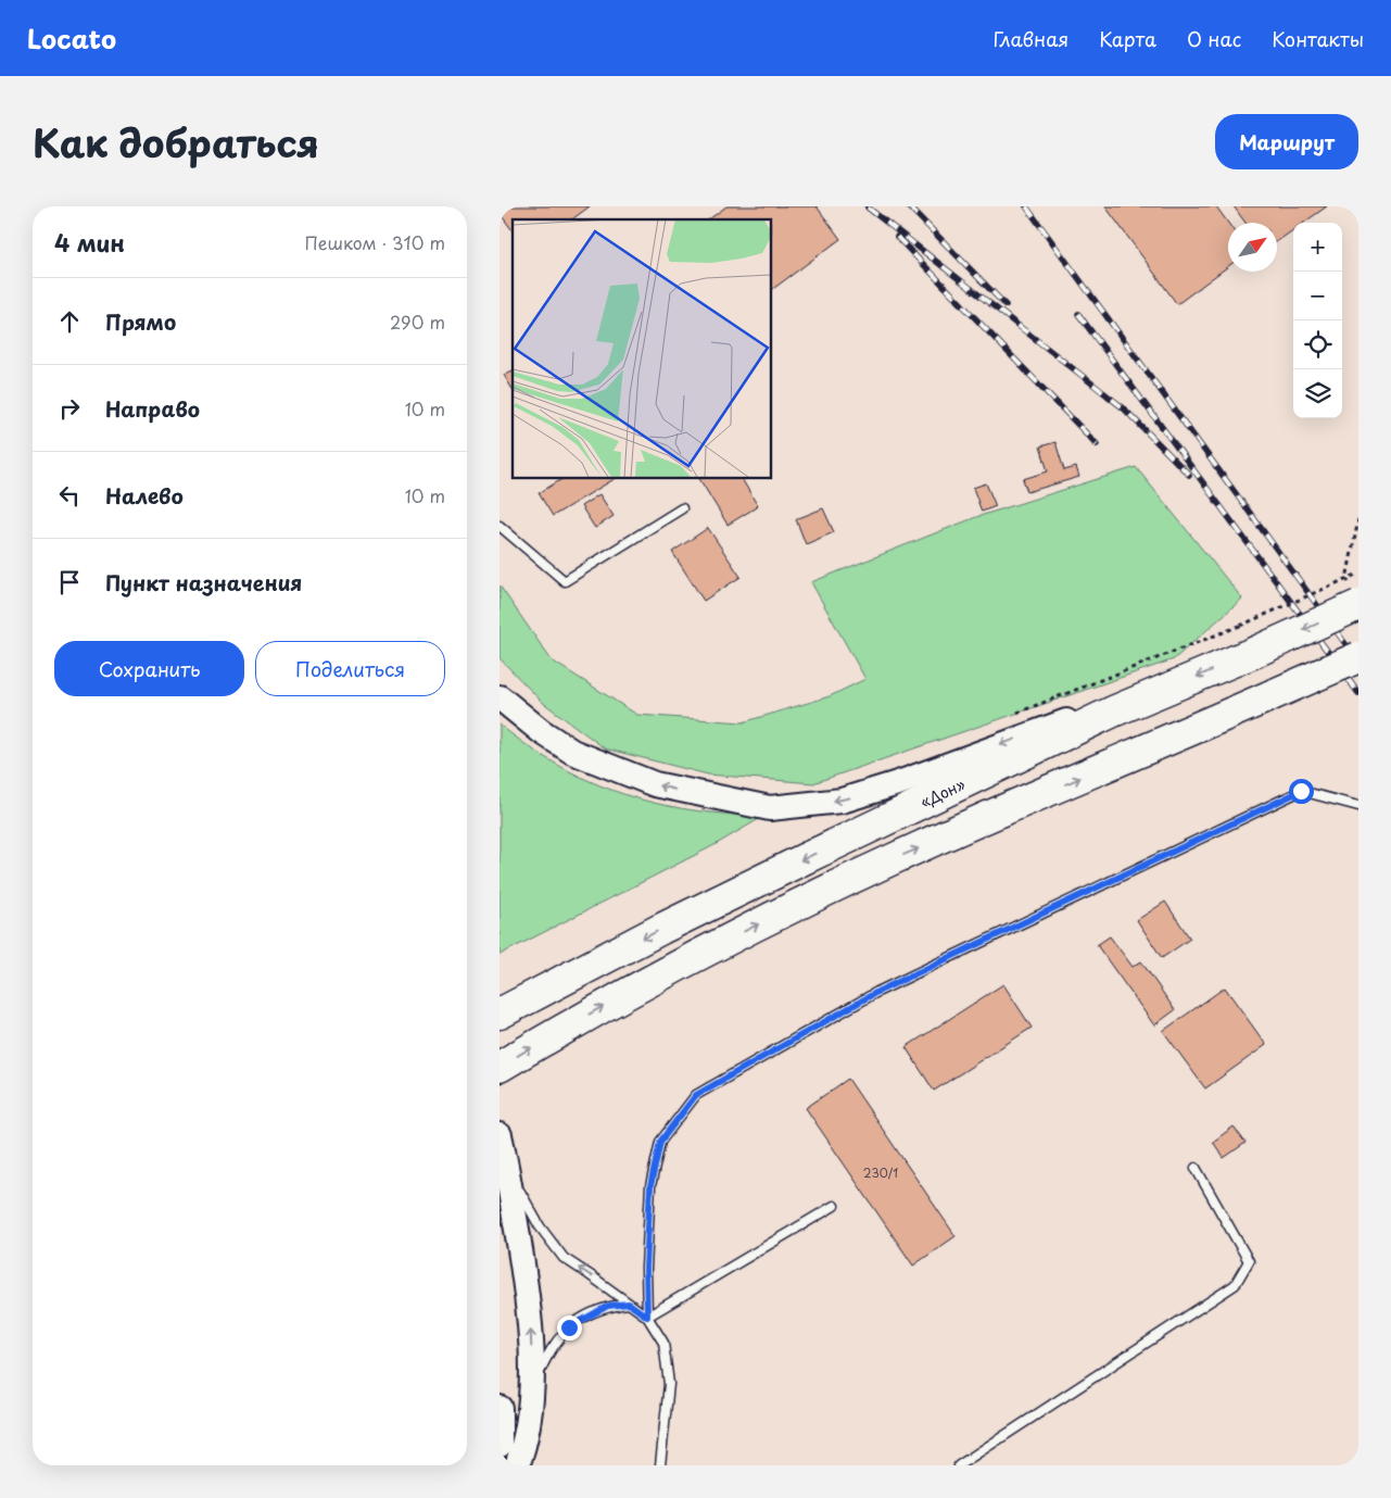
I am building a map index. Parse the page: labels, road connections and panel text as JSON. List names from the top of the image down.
{
  "streets": {
    "highway": ["«Дон»"]
  },
  "house_numbers": ["230/1"],
  "north": "top right",
  "page": {
    "header": "Locato",
    "nav": [
      "Главная",
      "Карта",
      "О нас",
      "Контакты"
    ],
    "title": "Как добраться",
    "buttons": [
      "Маршрут",
      ["Сохранить", "Поделиться"]
    ],
    "heading": ["4 мин", "Пешком · 310 m"],
    "map_buttons": ["+", "−"],
    "list": [
      ["Прямо", "290 m"],
      ["Направо", "10 m"],
      ["Налево", "10 m"],
      "Пункт назначения"
    ]
  }
}
